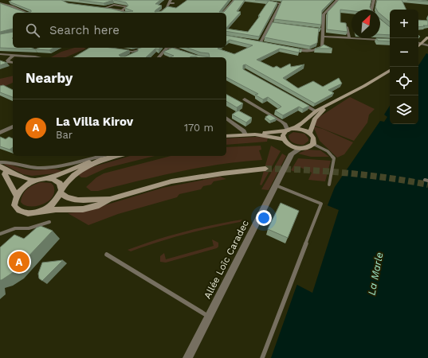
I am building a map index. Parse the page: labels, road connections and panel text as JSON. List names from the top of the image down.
{
  "streets": {
    "street": ["Allée Loïc Caradec"]
  },
  "water": ["La Marle"],
  "north": "top right",
  "page": {
    "map_buttons": ["+", "−"],
    "search": "Search here",
    "heading": "Nearby",
    "list": [
      {
        "mark": "A",
        "name": "La Villa Kirov",
        "note": "Bar",
        "value": "170 m"
      }
    ],
    "pins": "A"
  }
}
